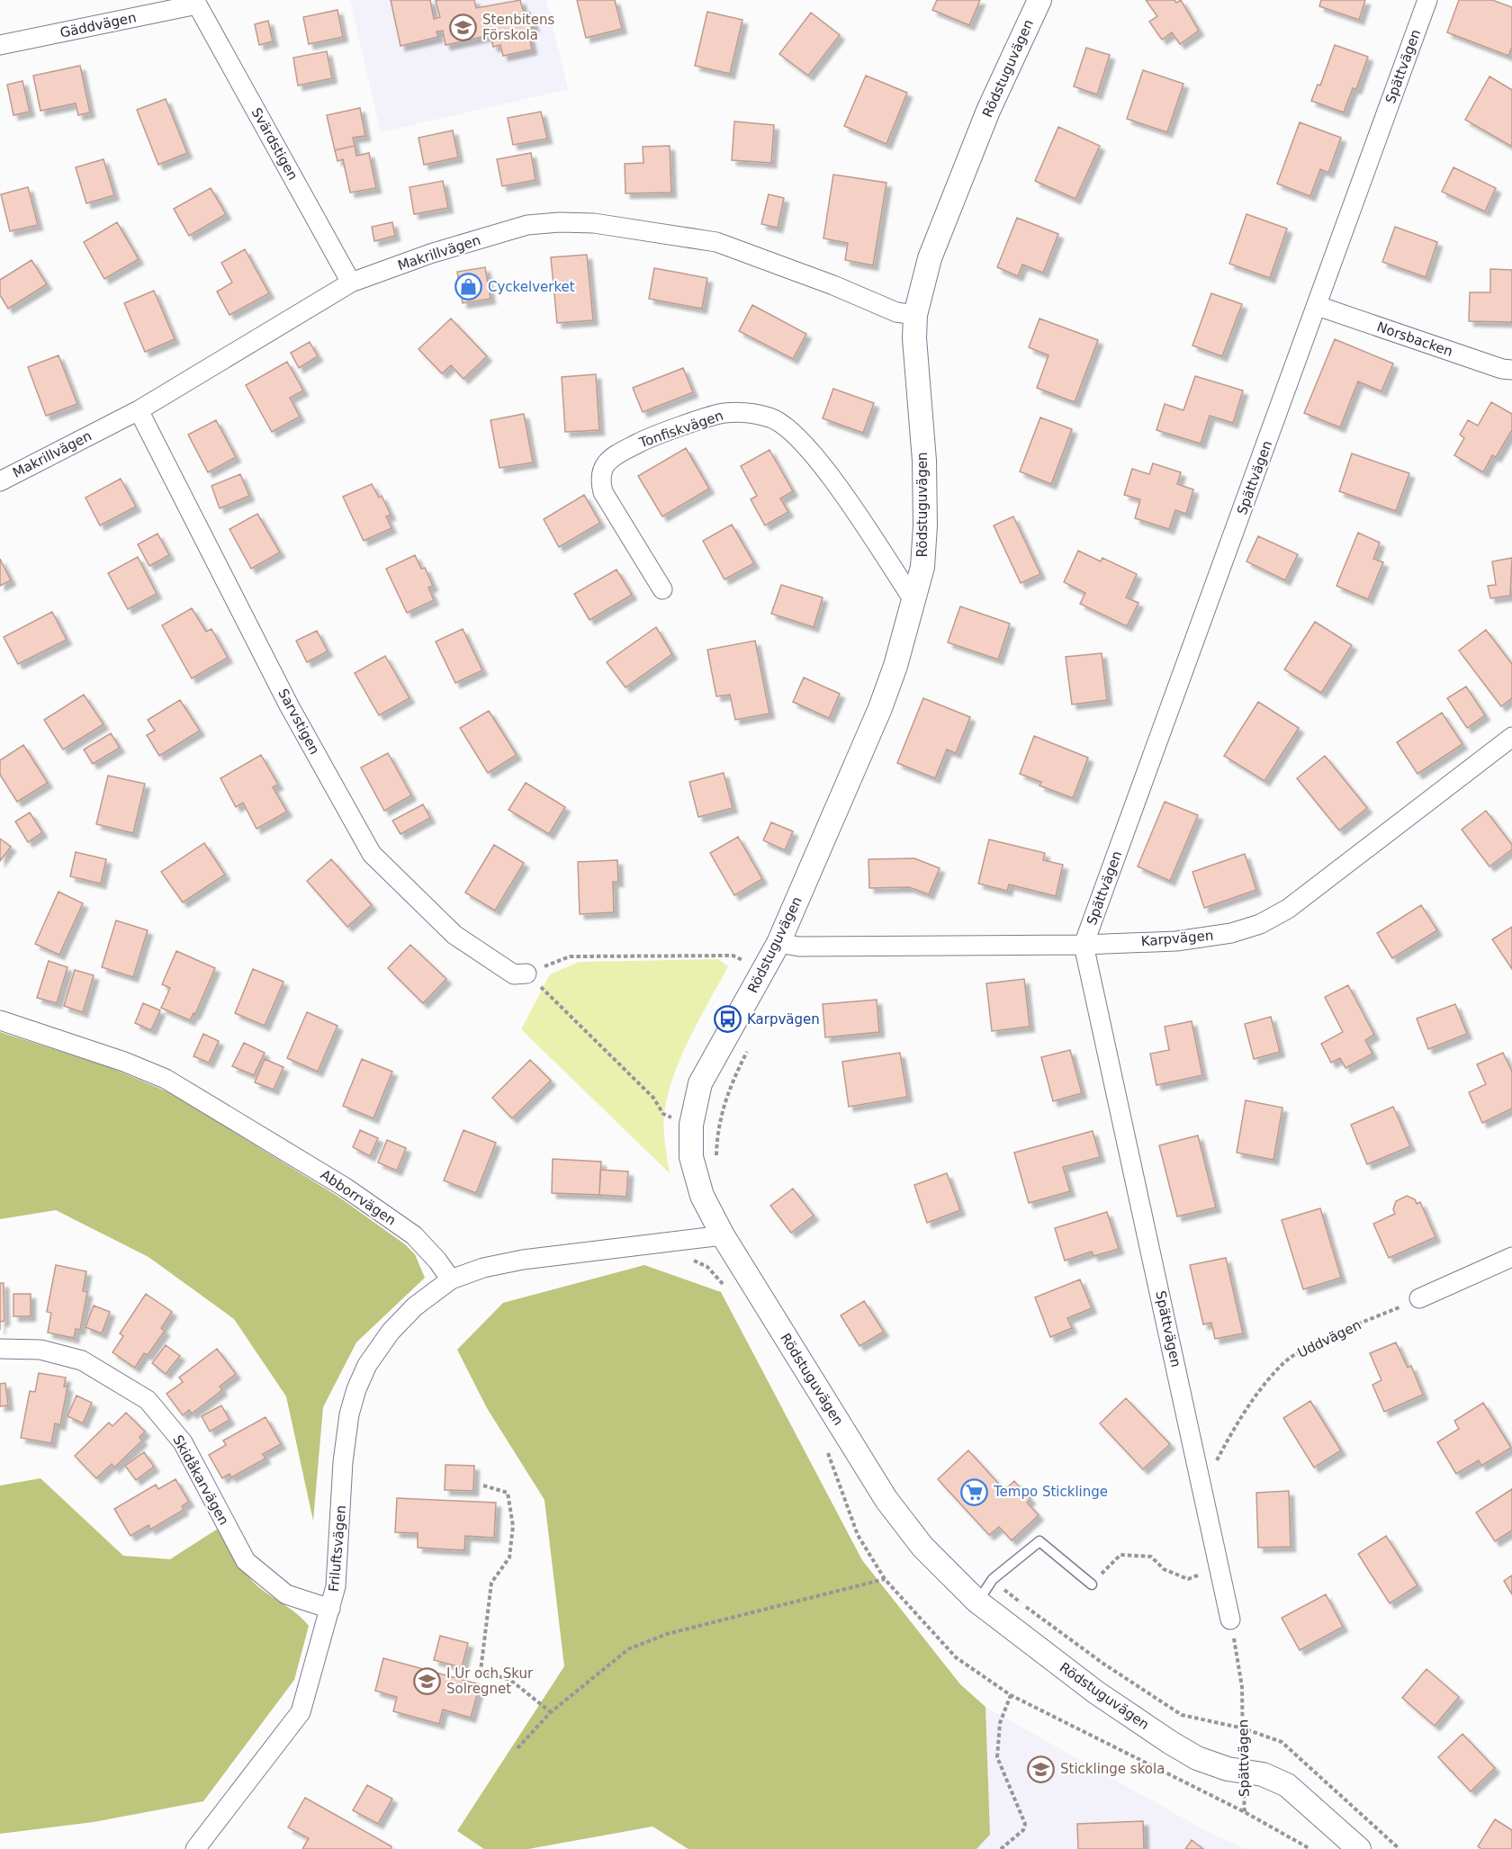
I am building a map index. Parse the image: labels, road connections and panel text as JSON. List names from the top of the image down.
{
  "streets": {
    "street": [
      "Gäddvägen",
      "Spättvägen",
      "Rödstuguvägen",
      "Svärdstigen",
      "Makrillvägen",
      "Norsbacken",
      "Tonfiskvägen",
      "Sarvstigen",
      "Karpvägen",
      "Abborrvägen",
      "Skidåkarvägen",
      "Friluftsvägen"
    ],
    "path": ["Uddvägen"]
  },
  "crossings": [
    ["Gäddvägen", "Svärdstigen"],
    ["Spättvägen", "Rödstuguvägen"],
    ["Spättvägen", "Norsbacken"],
    ["Spättvägen", "Karpvägen"],
    ["Spättvägen", "Uddvägen"],
    ["Rödstuguvägen", "Makrillvägen"],
    ["Rödstuguvägen", "Tonfiskvägen"],
    ["Rödstuguvägen", "Karpvägen"],
    ["Svärdstigen", "Makrillvägen"],
    ["Makrillvägen", "Sarvstigen"],
    ["Abborrvägen", "Friluftsvägen"],
    ["Skidåkarvägen", "Friluftsvägen"]
  ],
  "places": {
    "school or university": ["Stenbitens Förskola", "I Ur och Skur Solregnet", "Sticklinge skola"],
    "shop": ["Cyckelverket"],
    "bus stop": ["Karpvägen"],
    "supermarket": ["Tempo Sticklinge"]
  }
}
